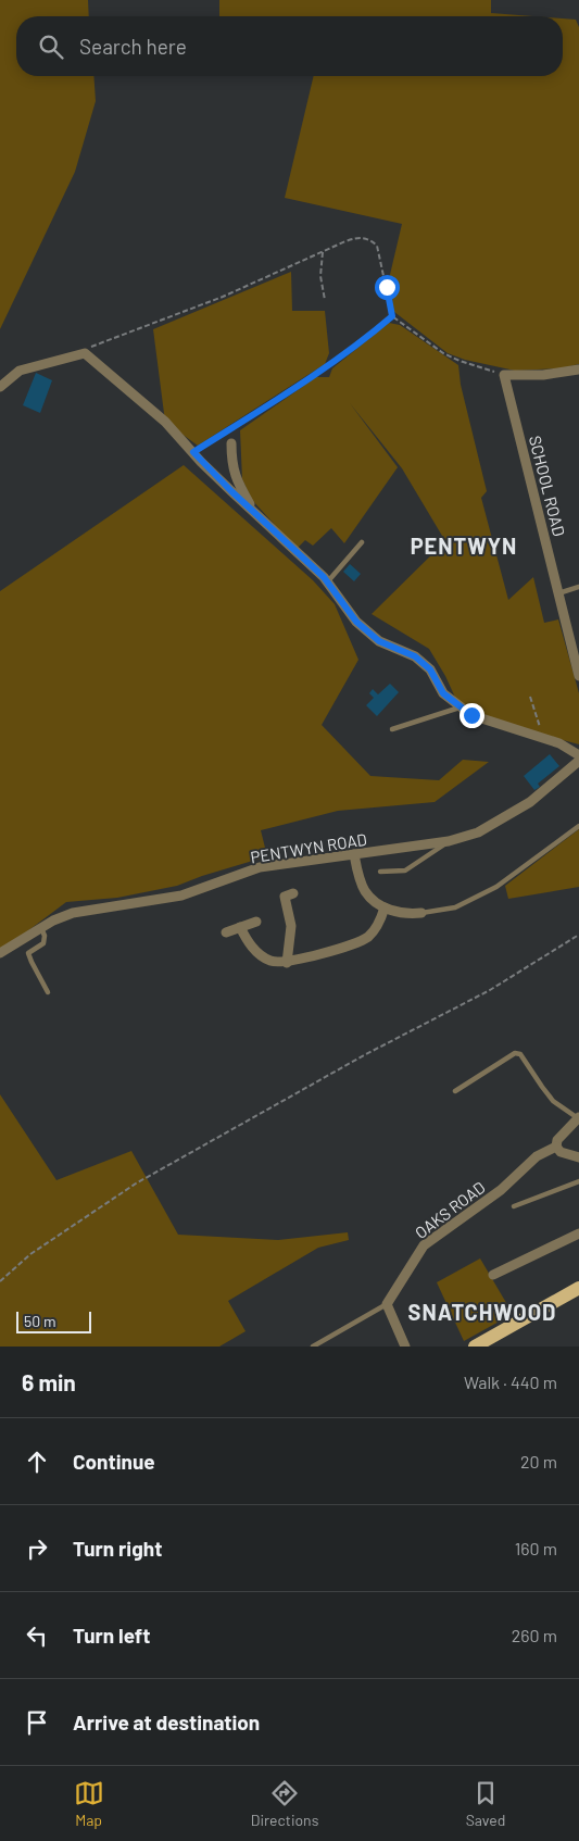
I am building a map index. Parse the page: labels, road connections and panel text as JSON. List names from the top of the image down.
{
  "streets": {
    "street": ["SCHOOL ROAD", "PENTWYN ROAD", "OAKS ROAD"]
  },
  "districts": ["PENTWYN", "SNATCHWOOD"],
  "scale_bar": "50 m",
  "page": {
    "search": "Search here",
    "scale": "50 m",
    "heading": ["6 min", "Walk · 440 m"],
    "list": [
      ["Continue", "20 m"],
      ["Turn right", "160 m"],
      ["Turn left", "260 m"],
      "Arrive at destination"
    ],
    "nav": ["Map", "Directions", "Saved"]
  }
}
